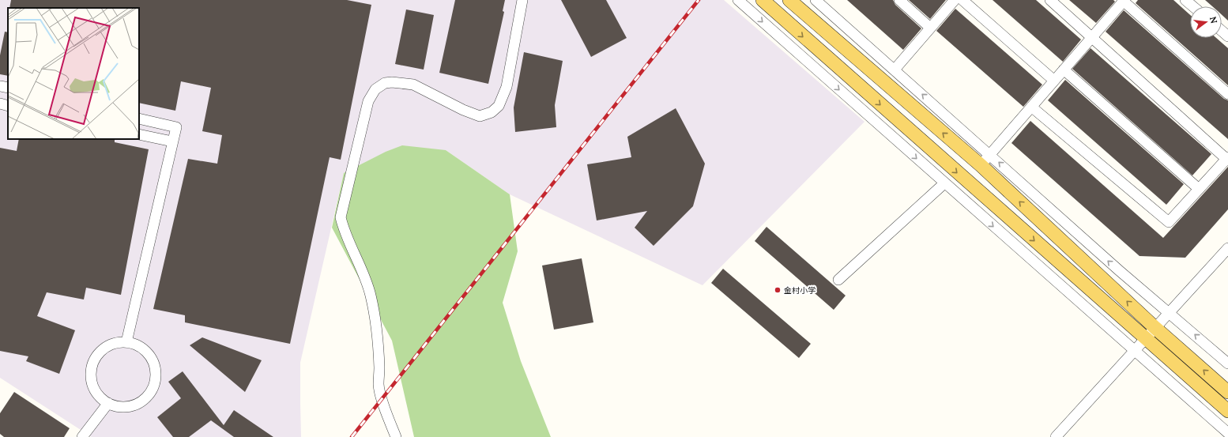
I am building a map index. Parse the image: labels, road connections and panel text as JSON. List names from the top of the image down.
{
  "places": ["金村小学"],
  "north": "right"
}
